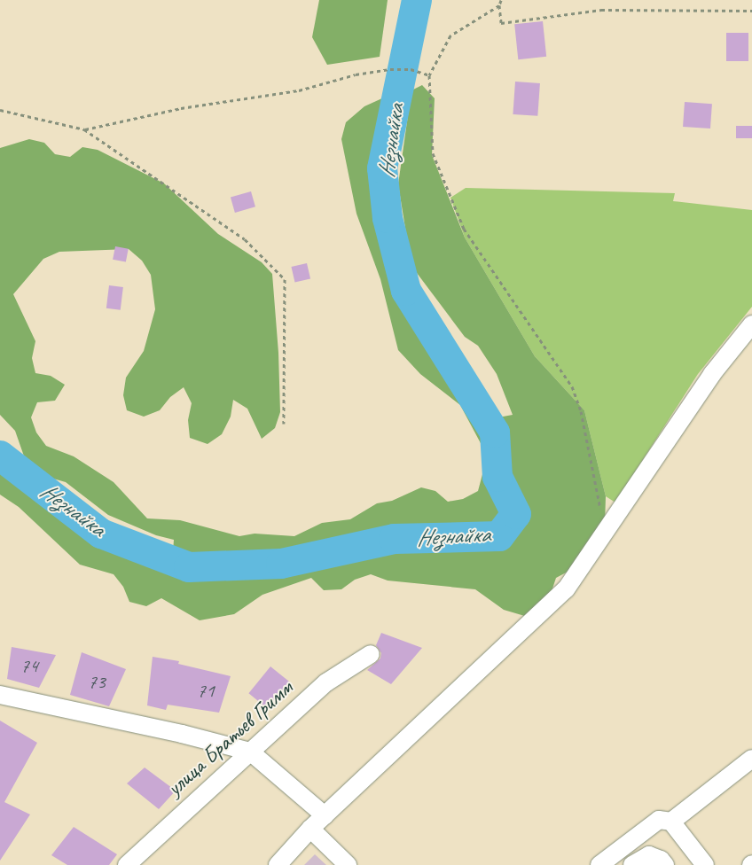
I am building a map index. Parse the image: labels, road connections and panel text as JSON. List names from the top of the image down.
{
  "streets": {
    "street": ["улица Братьев Гримм"]
  },
  "water": ["Незнайка"],
  "house_numbers": ["74", "73", "71"]
}
